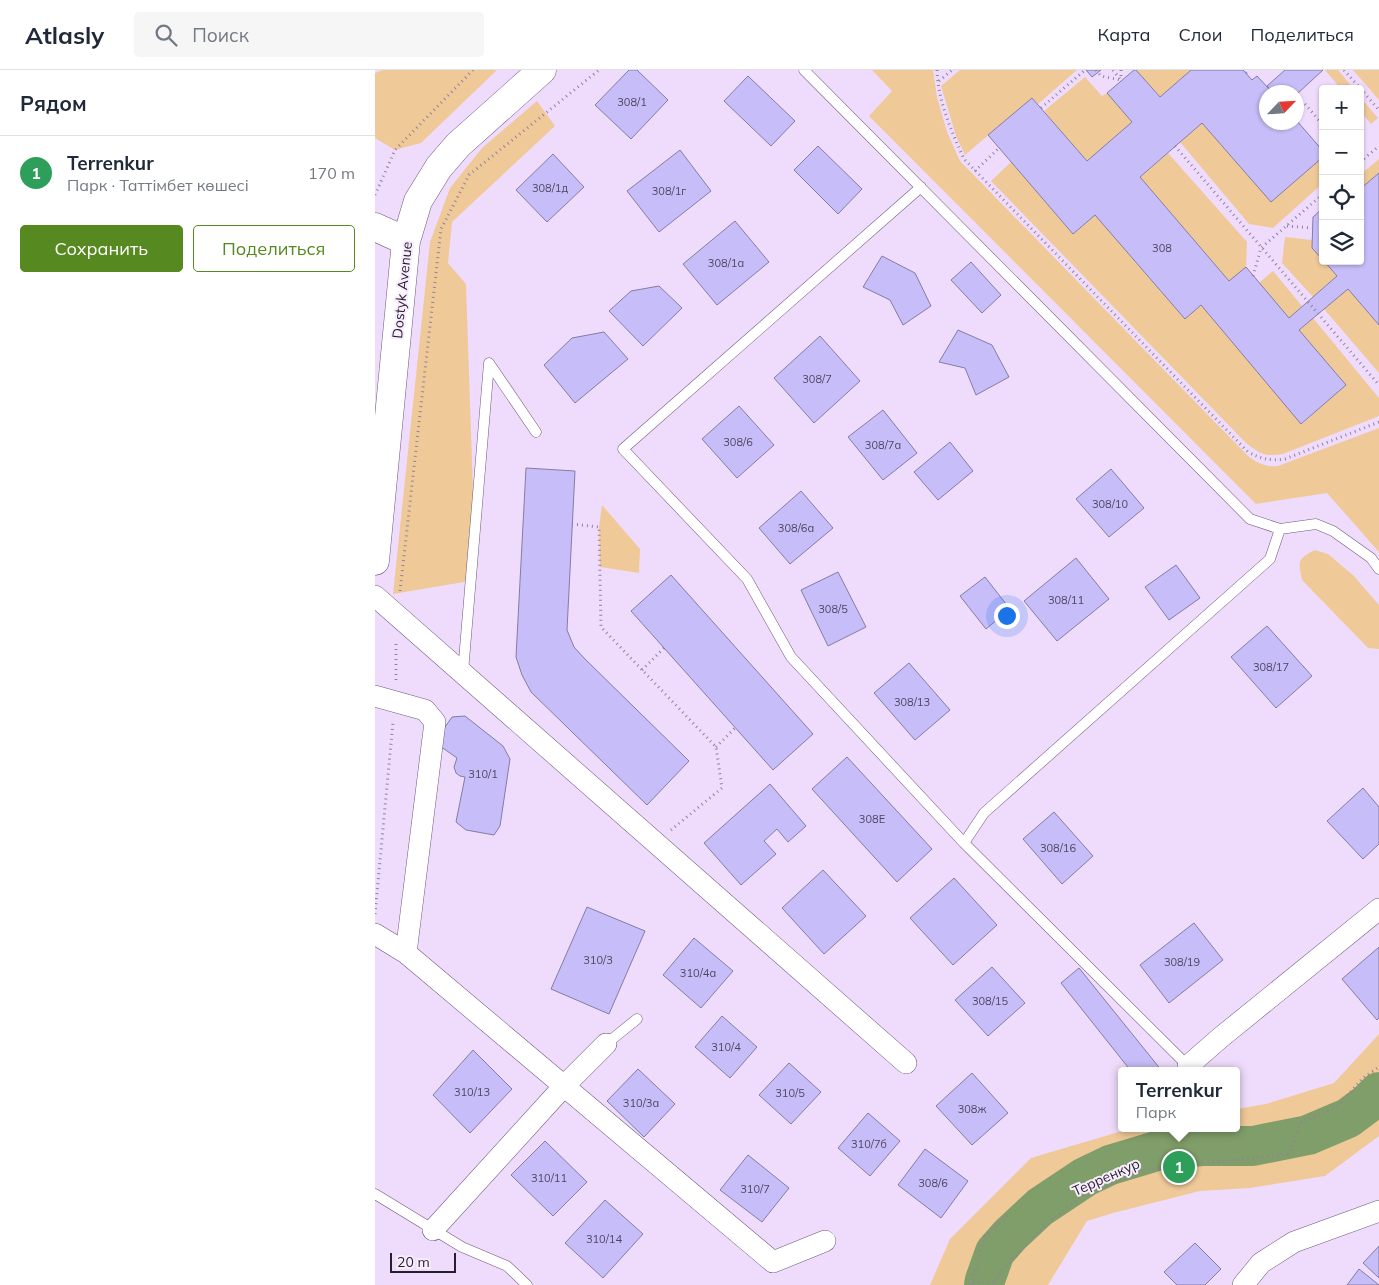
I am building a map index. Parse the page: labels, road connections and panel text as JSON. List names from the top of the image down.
{
  "streets": {
    "main road": ["Dostyk Avenue"],
    "path": ["Терренкур"]
  },
  "house_numbers": [
    "308/1",
    "308/1д",
    "308/1г",
    "308",
    "308/1а",
    "308/7",
    "308/6",
    "308/7а",
    "308/10",
    "308/6а",
    "308/11",
    "308/5",
    "308/17",
    "308/13",
    "310/1",
    "308Е",
    "308/16",
    "310/3",
    "308/19",
    "310/4а",
    "308/15",
    "310/4",
    "310/13",
    "310/5",
    "310/3а",
    "308ж",
    "310/7б",
    "310/11",
    "308/6",
    "310/7",
    "310/14"
  ],
  "scale_bar": "20 m",
  "north": "top right",
  "page": {
    "header": "Atlasly",
    "search": "Поиск",
    "nav": ["Карта", "Слои", "Поделиться"],
    "heading": "Рядом",
    "map_buttons": ["+", "−"],
    "list": [
      {
        "mark": "1",
        "name": "Terrenkur",
        "note": "Парк · Таттімбет көшесі",
        "value": "170 m"
      }
    ],
    "buttons": ["Сохранить", "Поделиться"],
    "popup": ["Terrenkur", "Парк"],
    "pins": "1",
    "scale": "20 m"
  }
}
